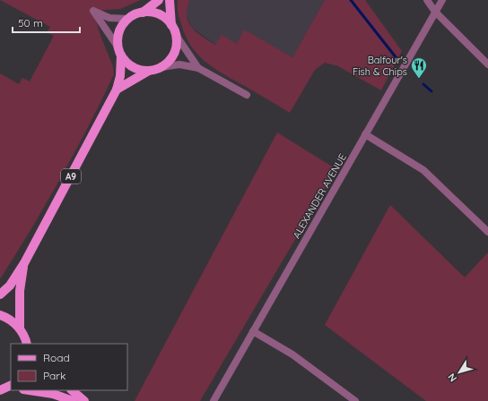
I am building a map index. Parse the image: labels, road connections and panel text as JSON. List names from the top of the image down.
{
  "streets": {
    "main road": ["A9"],
    "street": ["ALEXANDER AVENUE"]
  },
  "places": {
    "restaurant": ["Balfour's Fish & Chips"]
  },
  "legend": ["Road", "Park"],
  "scale_bar": "50 m",
  "north": "bottom left"
}
